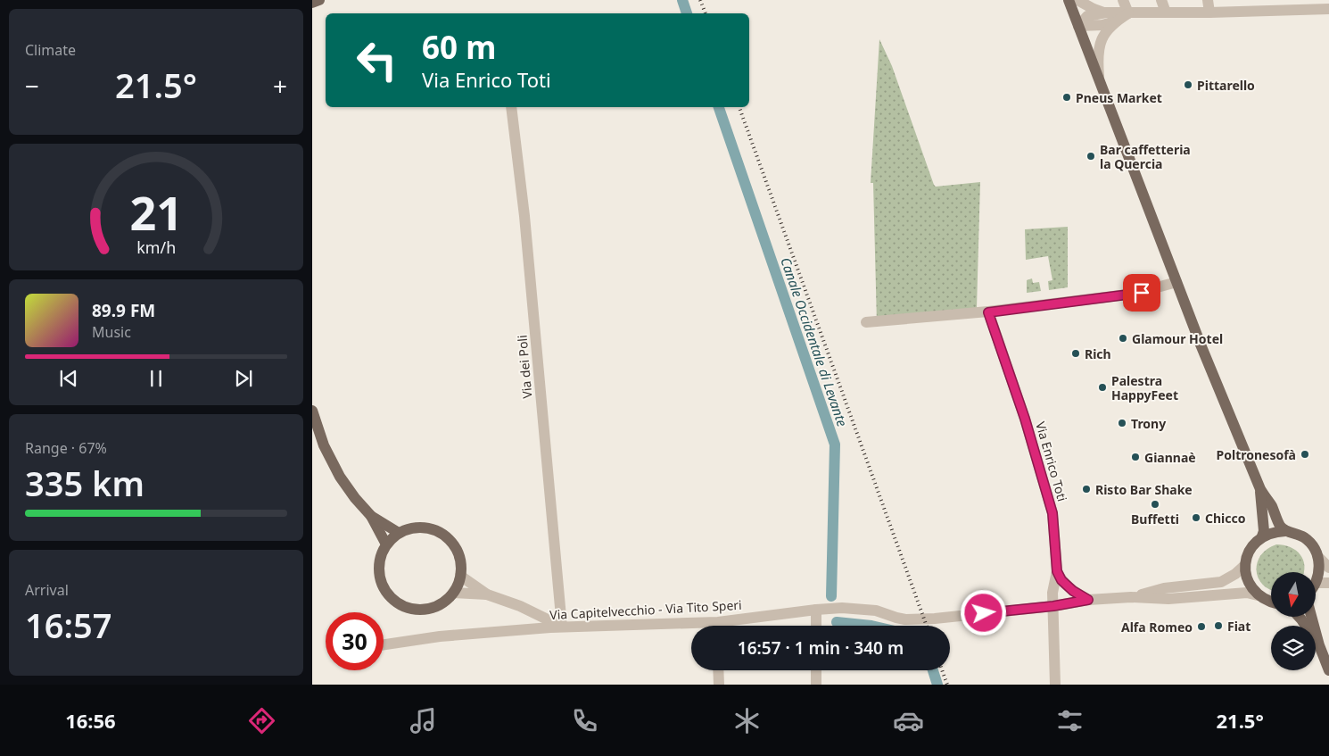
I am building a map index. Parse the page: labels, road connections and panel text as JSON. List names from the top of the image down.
{
  "streets": {
    "street": ["Via dei Poli", "Via Enrico Toti", "Via Capitelvecchio - Via Tito Speri"]
  },
  "crossings": [
    ["Via dei Poli", "Via Capitelvecchio - Via Tito Speri"],
    ["Via Enrico Toti", "Via Capitelvecchio - Via Tito Speri"]
  ],
  "water": ["Canale Occidentale di Levante"],
  "places": [
    "Pittarello",
    "Pneus Market",
    "Bar caffetteria la Quercia",
    "Glamour Hotel",
    "Rich",
    "Palestra HappyFeet",
    "Trony",
    "Poltronesofà",
    "Giannaè",
    "Risto Bar Shake",
    "Buffetti",
    "Chicco",
    "Fiat",
    "Alfa Romeo"
  ],
  "north": "bottom",
  "page": {
    "tile": [
      "Climate",
      ["Range · 67%", "335 km"],
      ["Arrival", "16:57"]
    ],
    "turn": ["60 m", "Via Enrico Toti"],
    "heat": ["−", "21.5°", "+"],
    "song": ["89.9 FM", "Music"],
    "limit": "30",
    "trip": "16:57 · 1 min · 340 m",
    "tabs": ["16:56", "21.5°"],
    "gauge": ["21", "km/h"]
  }
}
